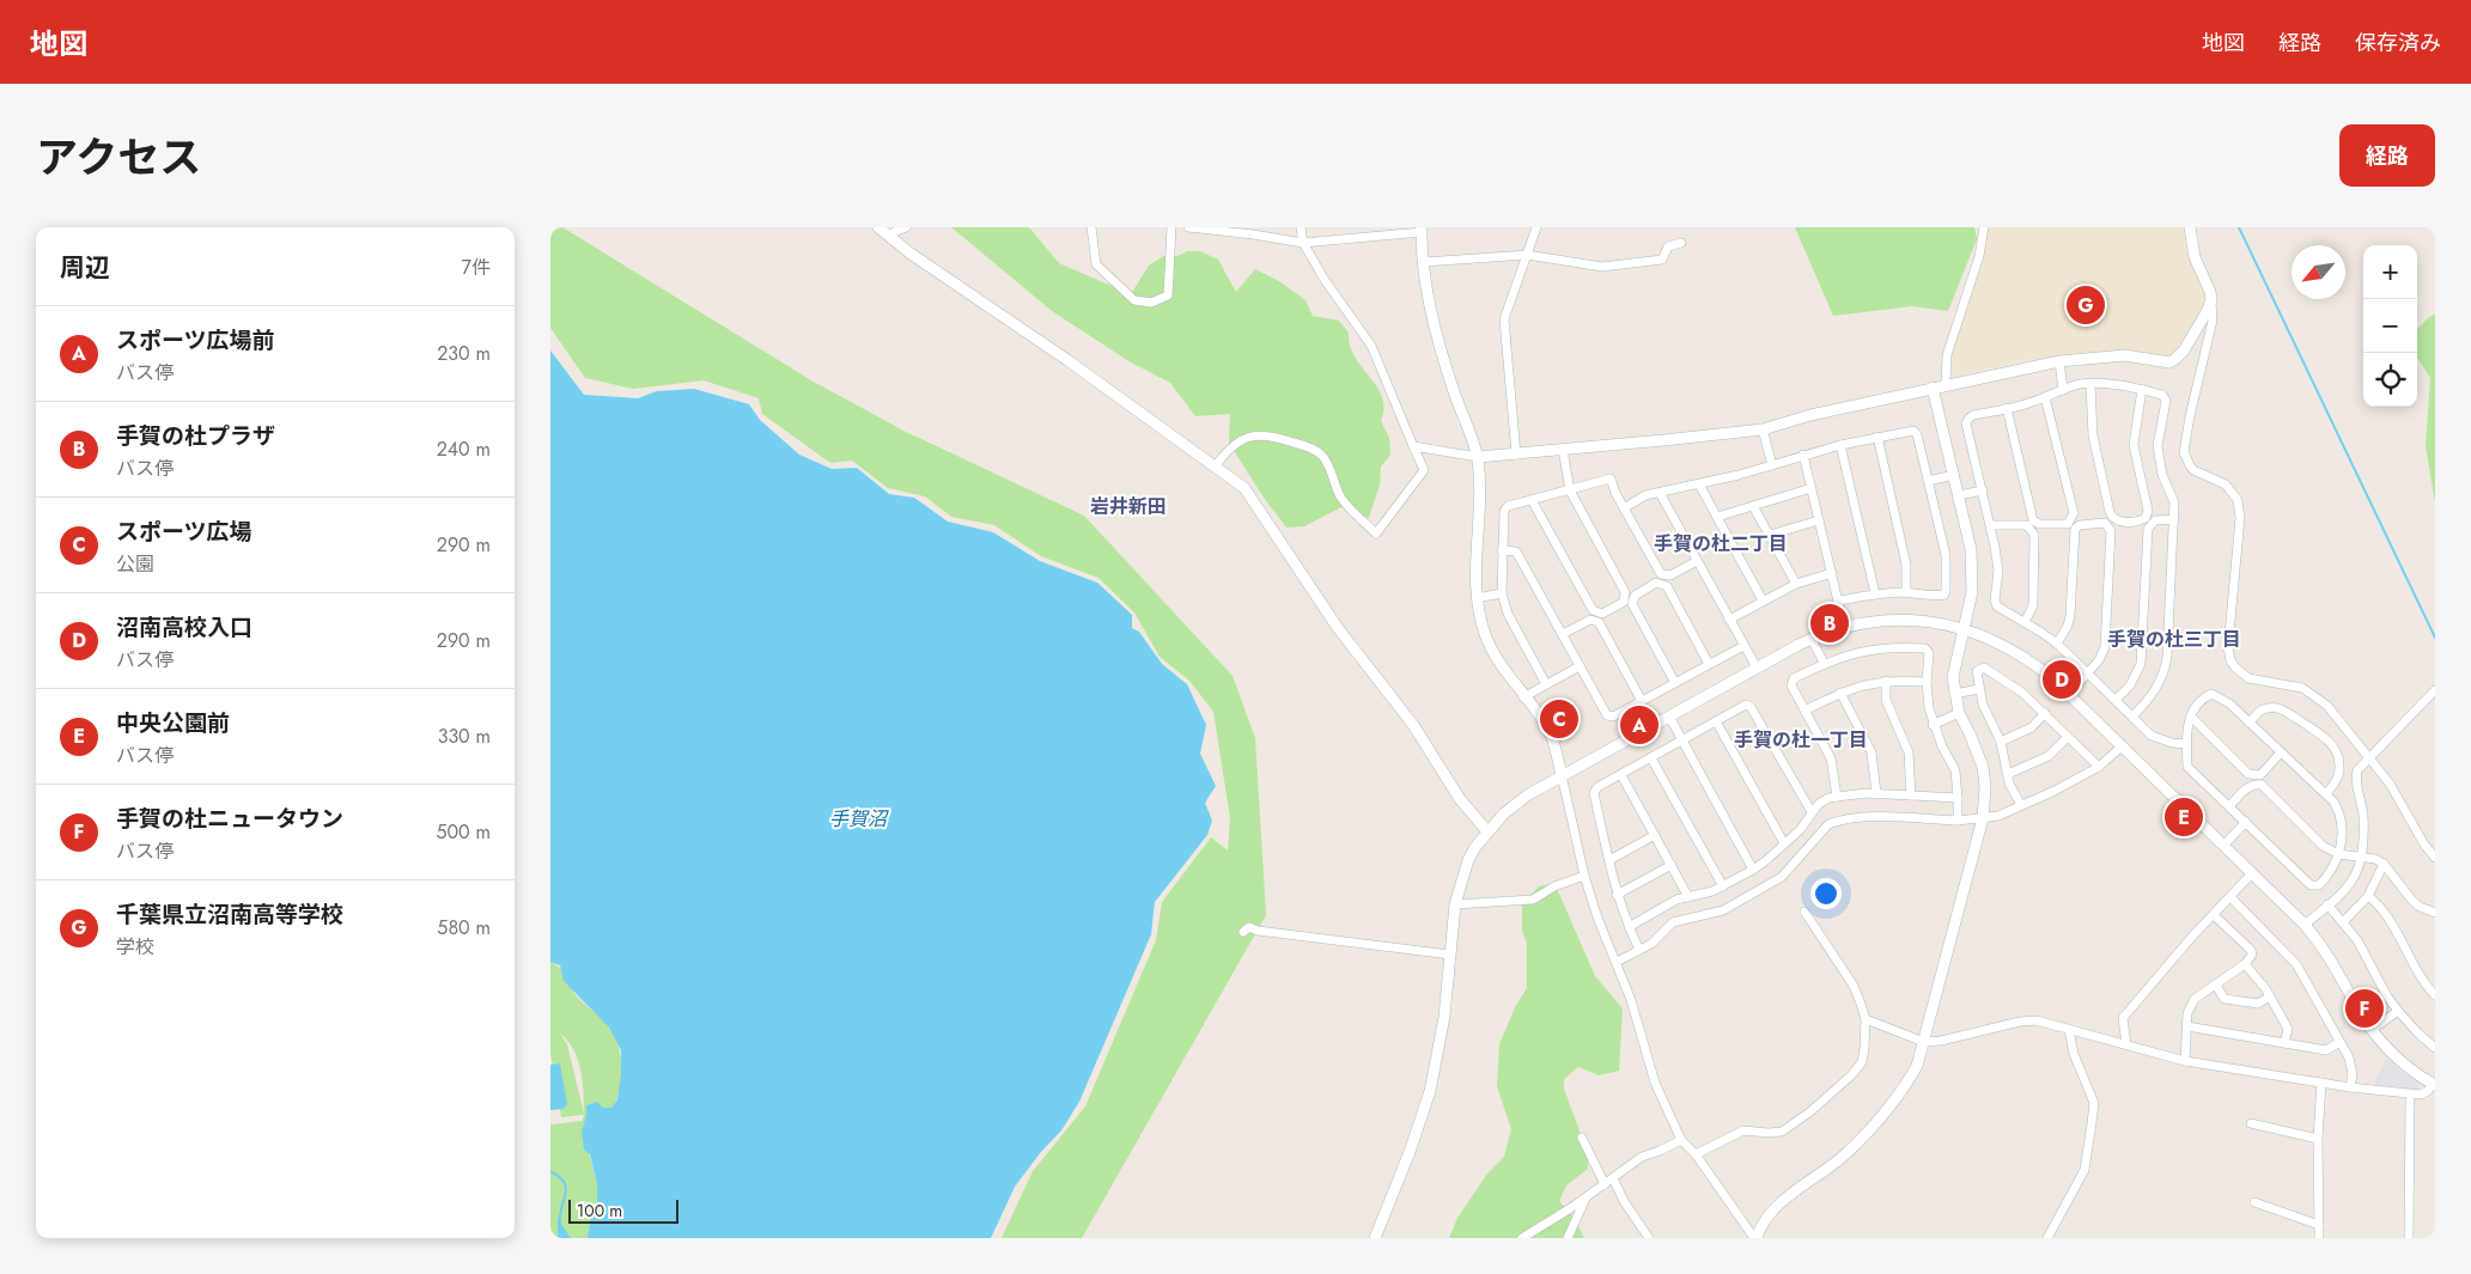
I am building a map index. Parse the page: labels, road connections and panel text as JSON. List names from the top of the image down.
{
  "districts": [
    "岩井新田",
    "手賀の杜二丁目",
    "手賀の杜三丁目",
    "手賀の杜一丁目"
  ],
  "water": ["手賀沼"],
  "scale_bar": "100 m",
  "north": "bottom left",
  "page": {
    "header": "地図",
    "nav": ["地図", "経路", "保存済み"],
    "title": "アクセス",
    "buttons": "経路",
    "heading": ["周辺", "7件"],
    "map_buttons": ["+", "−"],
    "pins": [
      "G",
      "B",
      "D",
      "C",
      "A",
      "E",
      "F"
    ],
    "list": [
      {
        "mark": "A",
        "name": "スポーツ広場前",
        "note": "バス停",
        "value": "230 m"
      },
      {
        "mark": "B",
        "name": "手賀の杜プラザ",
        "note": "バス停",
        "value": "240 m"
      },
      {
        "mark": "C",
        "name": "スポーツ広場",
        "note": "公園",
        "value": "290 m"
      },
      {
        "mark": "D",
        "name": "沼南高校入口",
        "note": "バス停",
        "value": "290 m"
      },
      {
        "mark": "E",
        "name": "中央公園前",
        "note": "バス停",
        "value": "330 m"
      },
      {
        "mark": "F",
        "name": "手賀の杜ニュータウン",
        "note": "バス停",
        "value": "500 m"
      },
      {
        "mark": "G",
        "name": "千葉県立沼南高等学校",
        "note": "学校",
        "value": "580 m"
      }
    ],
    "scale": "100 m"
  }
}
